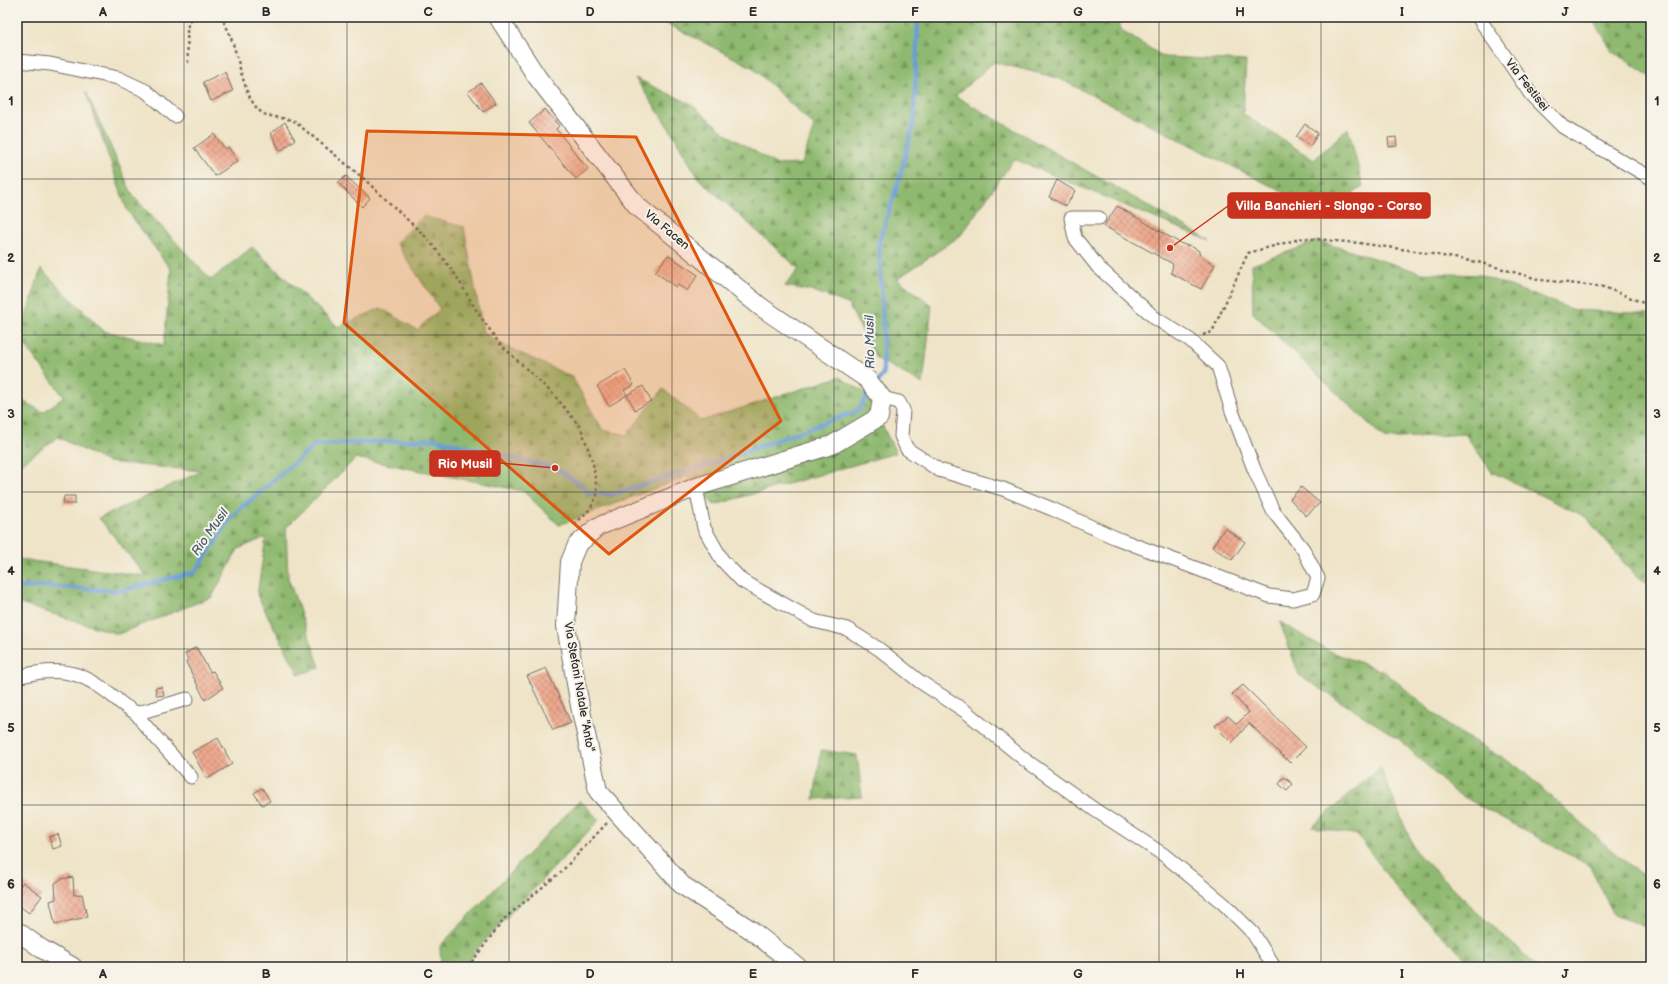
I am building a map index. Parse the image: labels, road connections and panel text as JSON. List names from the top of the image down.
{
  "streets": {
    "street": ["Via Festisei", "Via Facen", "Via Stefani Natale \"Anto\""]
  },
  "crossings": [
    ["Via Facen", "Via Stefani Natale \"Anto\""]
  ],
  "water": ["Rio Musil"],
  "places": ["Villa Banchieri - Slongo - Corso", "Rio Musil"],
  "grid": {
    "columns": [
      "A",
      "B",
      "C",
      "D",
      "E",
      "F",
      "G",
      "H",
      "I",
      "J"
    ],
    "rows": [
      "1",
      "2",
      "3",
      "4",
      "5",
      "6"
    ]
  }
}
